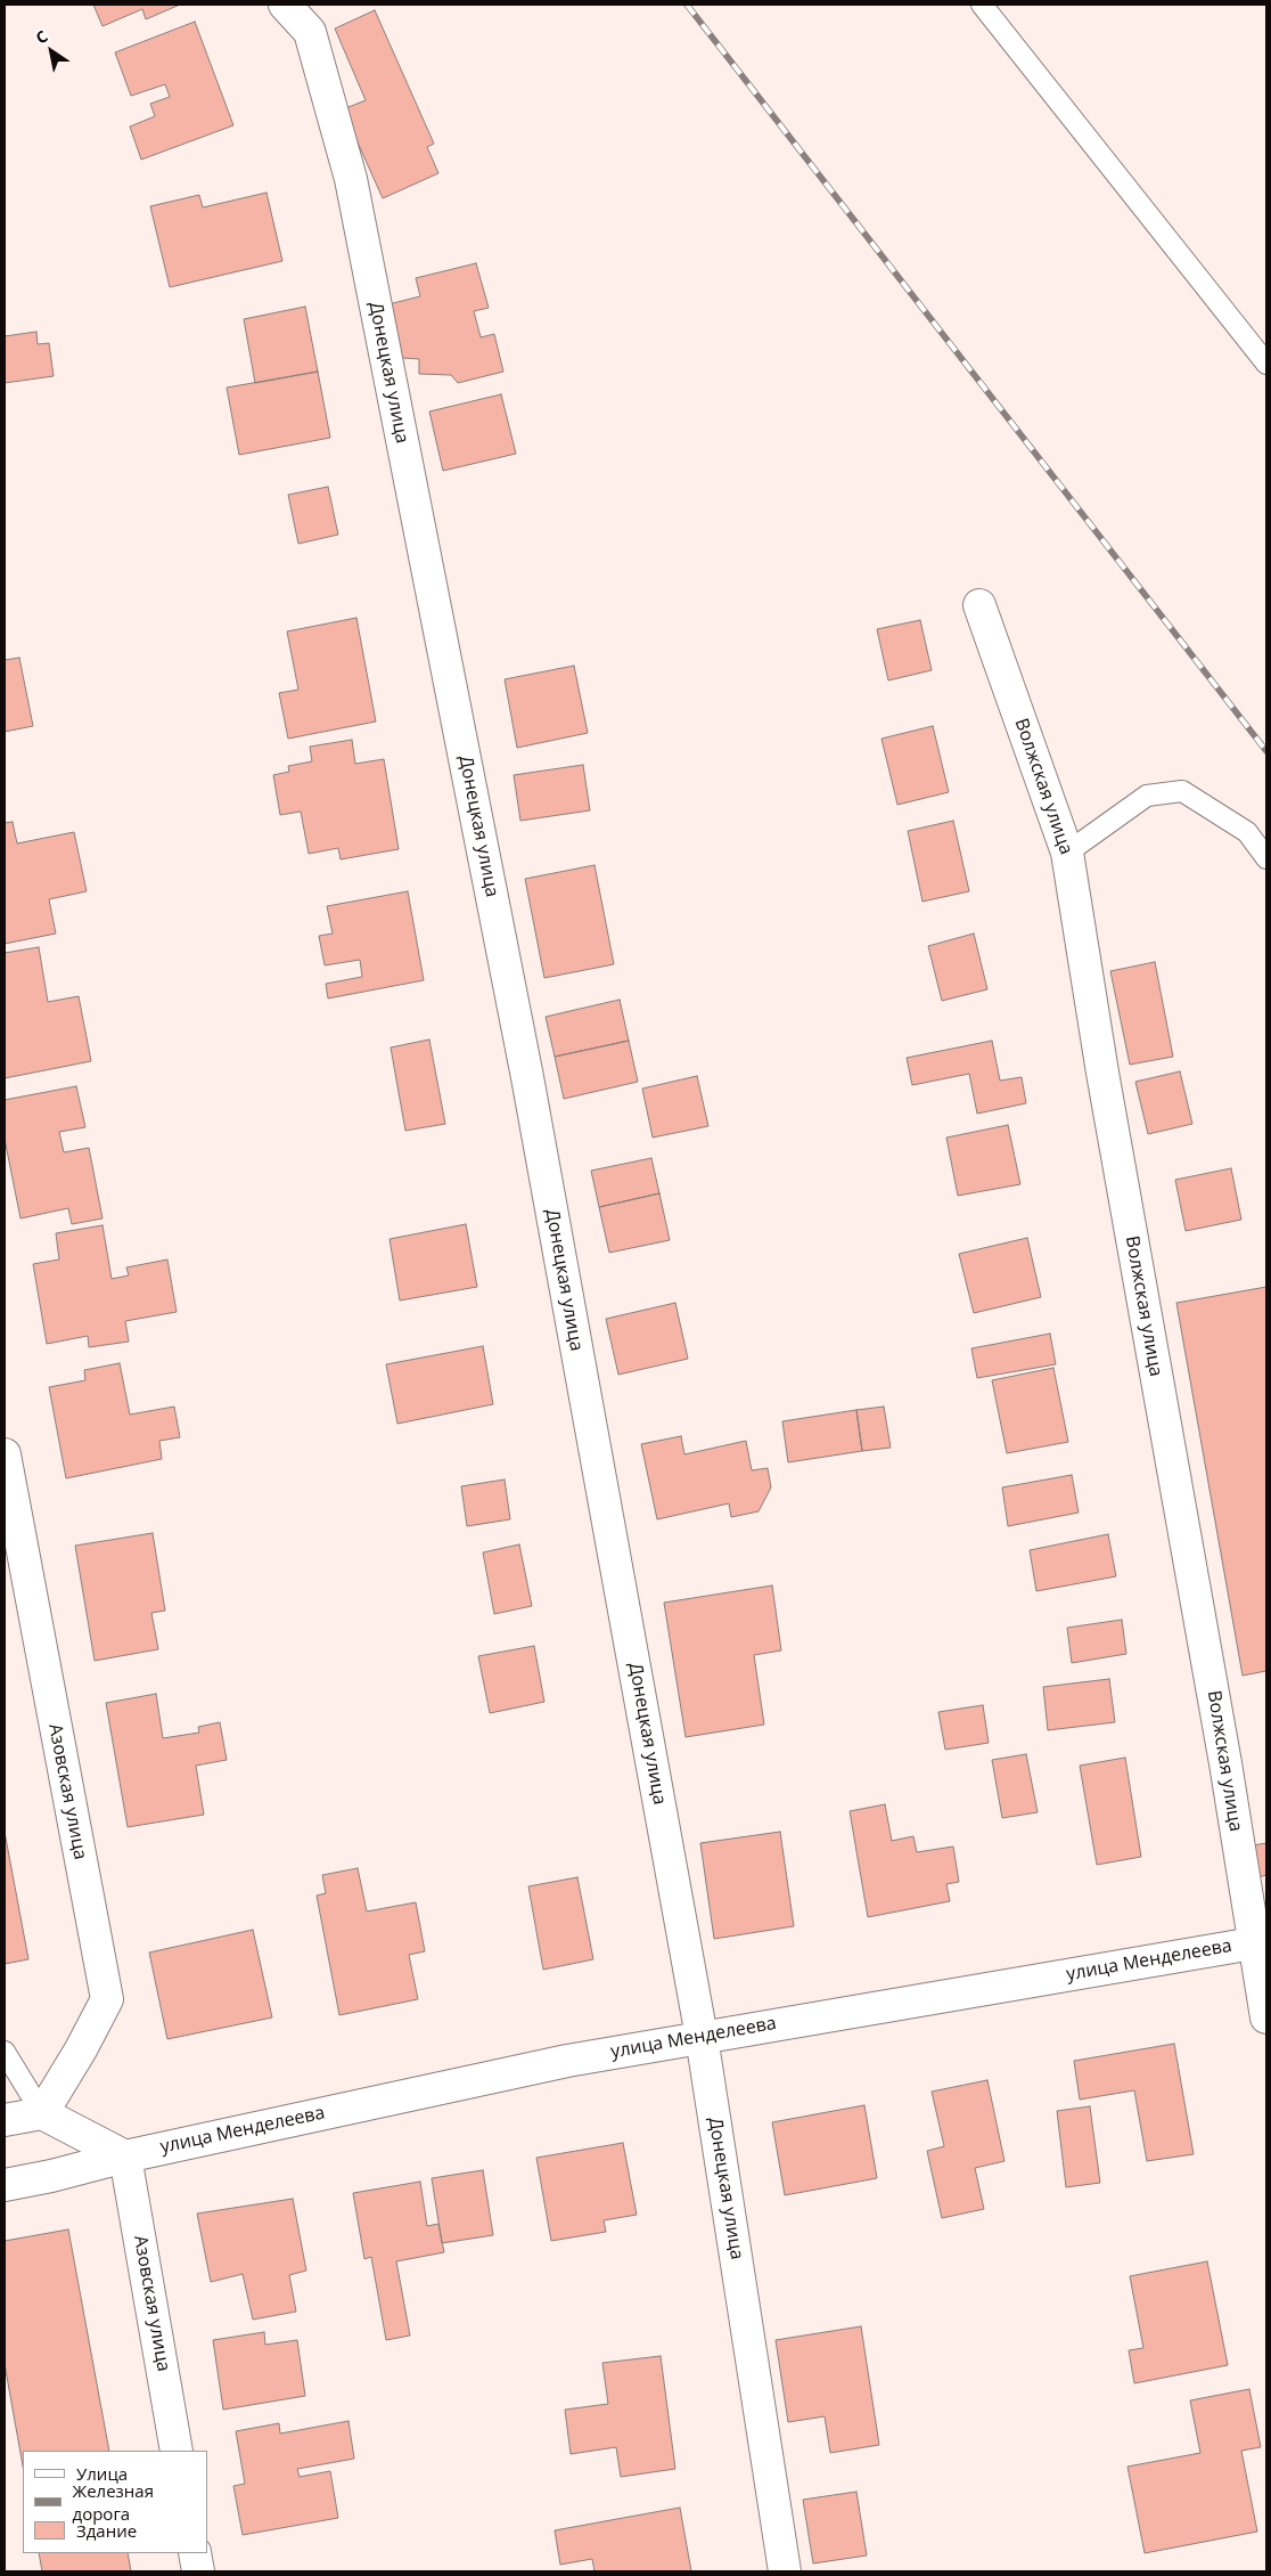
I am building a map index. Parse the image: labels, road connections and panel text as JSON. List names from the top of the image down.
{
  "streets": {
    "street": [
      "Донецкая улица",
      "Волжская улица",
      "Азовская улица",
      "улица Менделеева"
    ]
  },
  "crossings": [
    ["Донецкая улица", "улица Менделеева"],
    ["Волжская улица", "улица Менделеева"],
    ["Азовская улица", "улица Менделеева"]
  ],
  "legend": ["Улица", "Железная дорога", "Здание"],
  "north": "top left"
}
